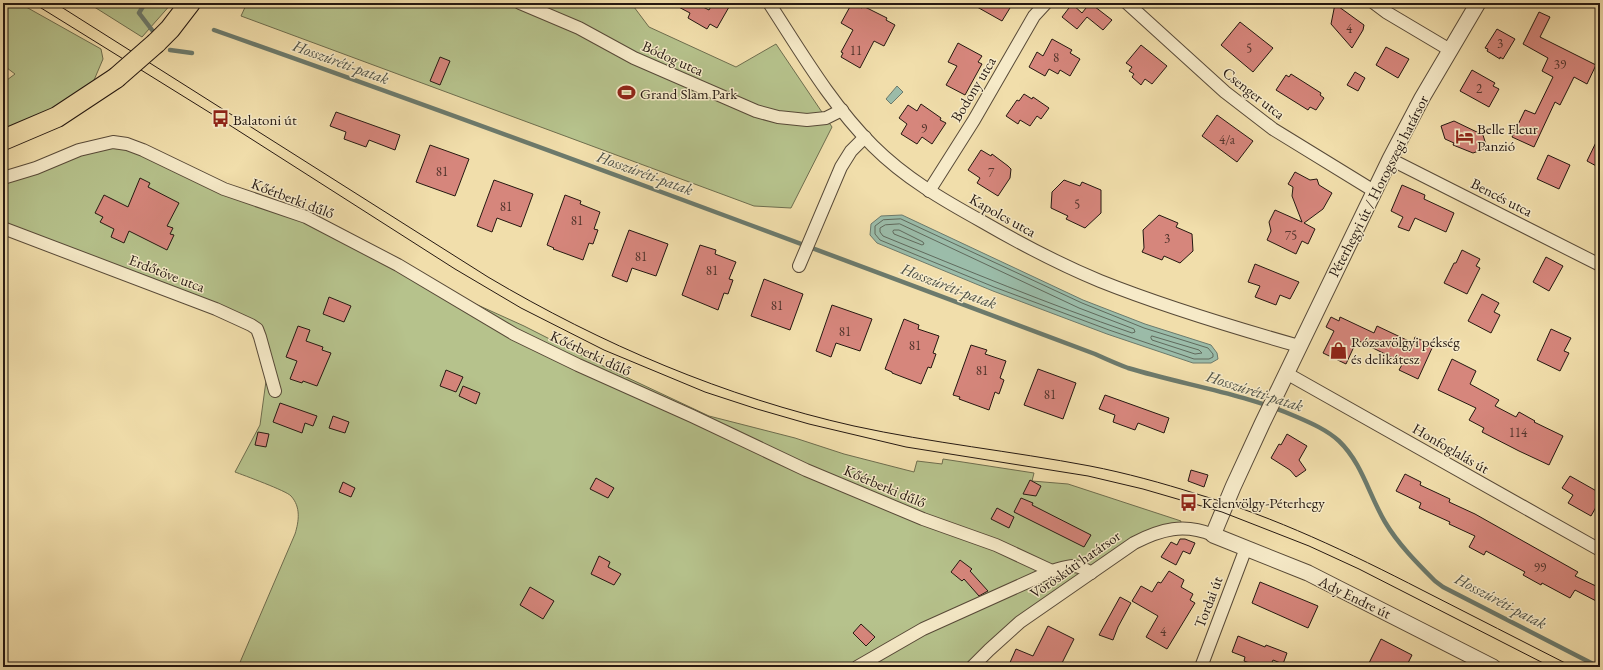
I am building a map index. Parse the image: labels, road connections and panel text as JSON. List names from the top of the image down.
{
  "streets": {
    "street": [
      "Bódog utca",
      "Bodony utca",
      "Csenger utca",
      "Péterhegyi út / Horogszegi határsor",
      "Bencés utca",
      "Kőérberki dűlő",
      "Kapolcs utca",
      "Erdőtöve utca",
      "Honfoglalás út",
      "Vöröskúti határsor",
      "Ady Endre út",
      "Tordai út"
    ]
  },
  "crossings": [
    ["Bódog utca", "Kapolcs utca"],
    ["Bodony utca", "Kapolcs utca"],
    ["Csenger utca", "Péterhegyi út / Horogszegi határsor"],
    ["Péterhegyi út / Horogszegi határsor", "Bencés utca"],
    ["Péterhegyi út / Horogszegi határsor", "Kapolcs utca"],
    ["Péterhegyi út / Horogszegi határsor", "Honfoglalás út"],
    ["Péterhegyi út / Horogszegi határsor", "Vöröskúti határsor"],
    ["Péterhegyi út / Horogszegi határsor", "Ady Endre út"],
    ["Vöröskúti határsor", "Ady Endre út"],
    ["Ady Endre út", "Tordai út"]
  ],
  "water": ["Hosszúréti-patak"],
  "places": {
    "sports": ["Grand Slam Park"],
    "bus stop": ["Balatoni út", "Kelenvölgy-Péterhegy"],
    "hotel": ["Belle Fleur Panzió"],
    "shop": ["Rózsavölgyi pékség és delikátesz"]
  },
  "house_numbers": [
    "4",
    "3",
    "5",
    "11",
    "8",
    "39",
    "2",
    "9",
    "4/a",
    "81",
    "7",
    "5",
    "81",
    "81",
    "75",
    "3",
    "81",
    "81",
    "81",
    "81",
    "81",
    "81",
    "81",
    "114",
    "99",
    "4"
  ]
}
